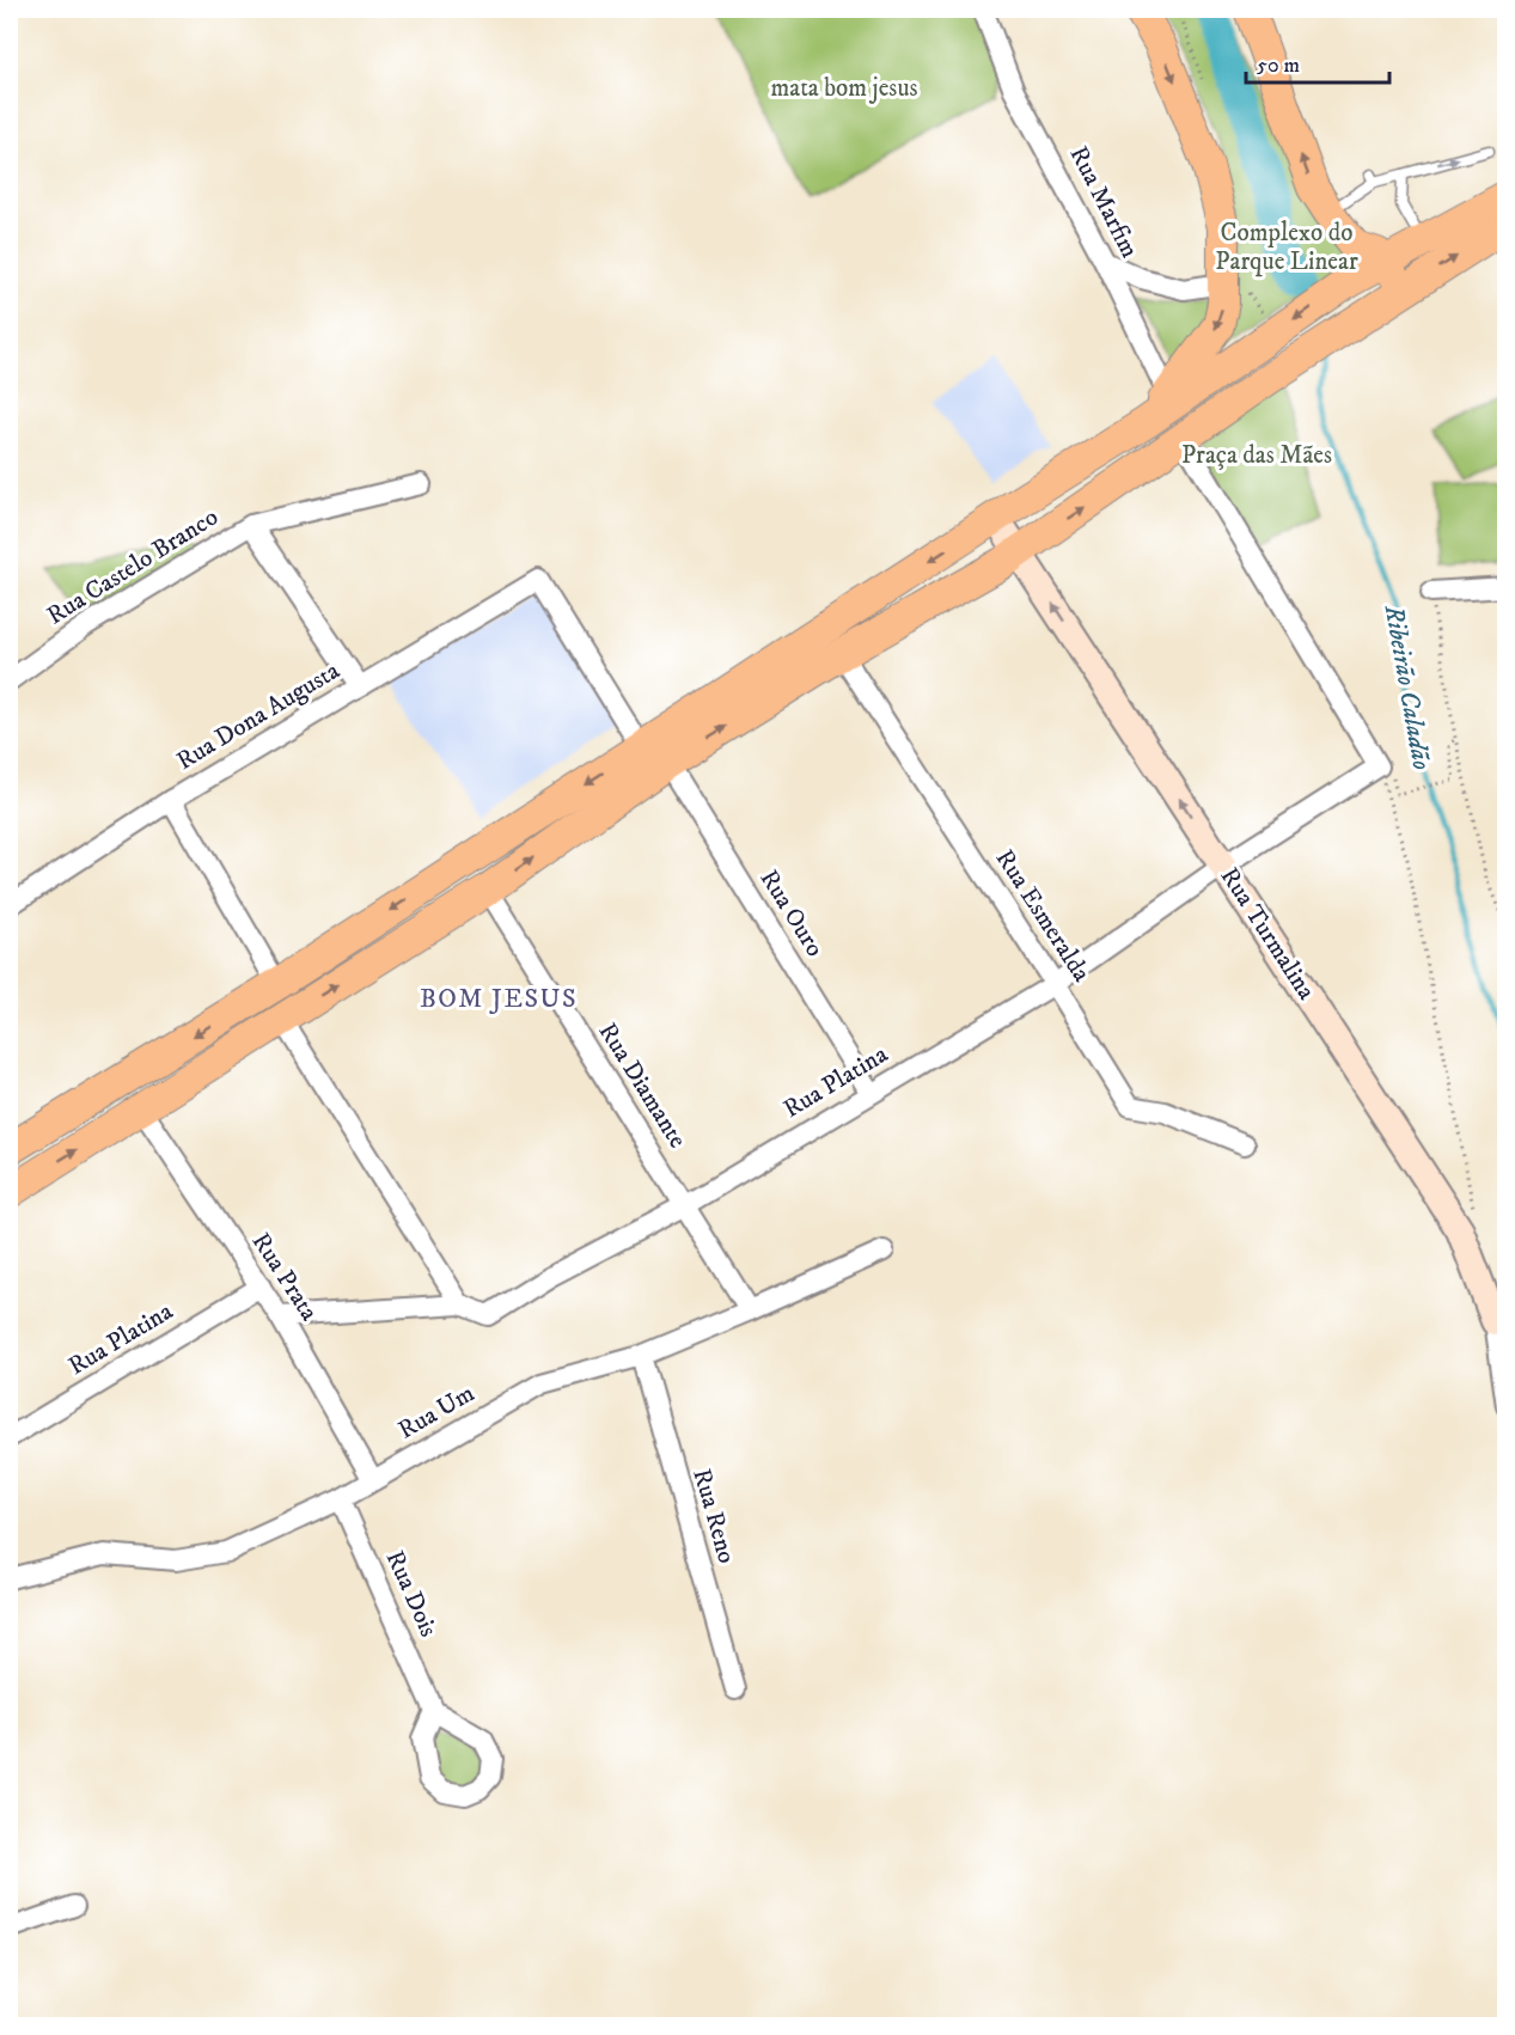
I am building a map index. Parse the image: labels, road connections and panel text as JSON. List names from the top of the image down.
{
  "streets": {
    "main road": ["Rua Turmalina"],
    "street": [
      "Rua Marfim",
      "Rua Castelo Branco",
      "Rua Dona Augusta",
      "Rua Ouro",
      "Rua Esmeralda",
      "Rua Platina",
      "Rua Diamante",
      "Rua Prata",
      "Rua Um",
      "Rua Reno",
      "Rua Dois"
    ]
  },
  "crossings": [
    ["Rua Castelo Branco", "Rua Dona Augusta"],
    ["Rua Ouro", "Rua Platina"],
    ["Rua Esmeralda", "Rua Platina"],
    ["Rua Turmalina", "Rua Platina"],
    ["Rua Platina", "Rua Diamante"],
    ["Rua Platina", "Rua Prata"],
    ["Rua Diamante", "Rua Um"],
    ["Rua Prata", "Rua Um"],
    ["Rua Um", "Rua Reno"],
    ["Rua Um", "Rua Dois"]
  ],
  "one_way": ["Rua Turmalina"],
  "districts": ["BOM JESUS"],
  "water": ["Ribeirão Caladão"],
  "parks": ["mata bom jesus", "Complexo do Parque Linear", "Praça das Mães"],
  "scale_bar": "50 m"
}
